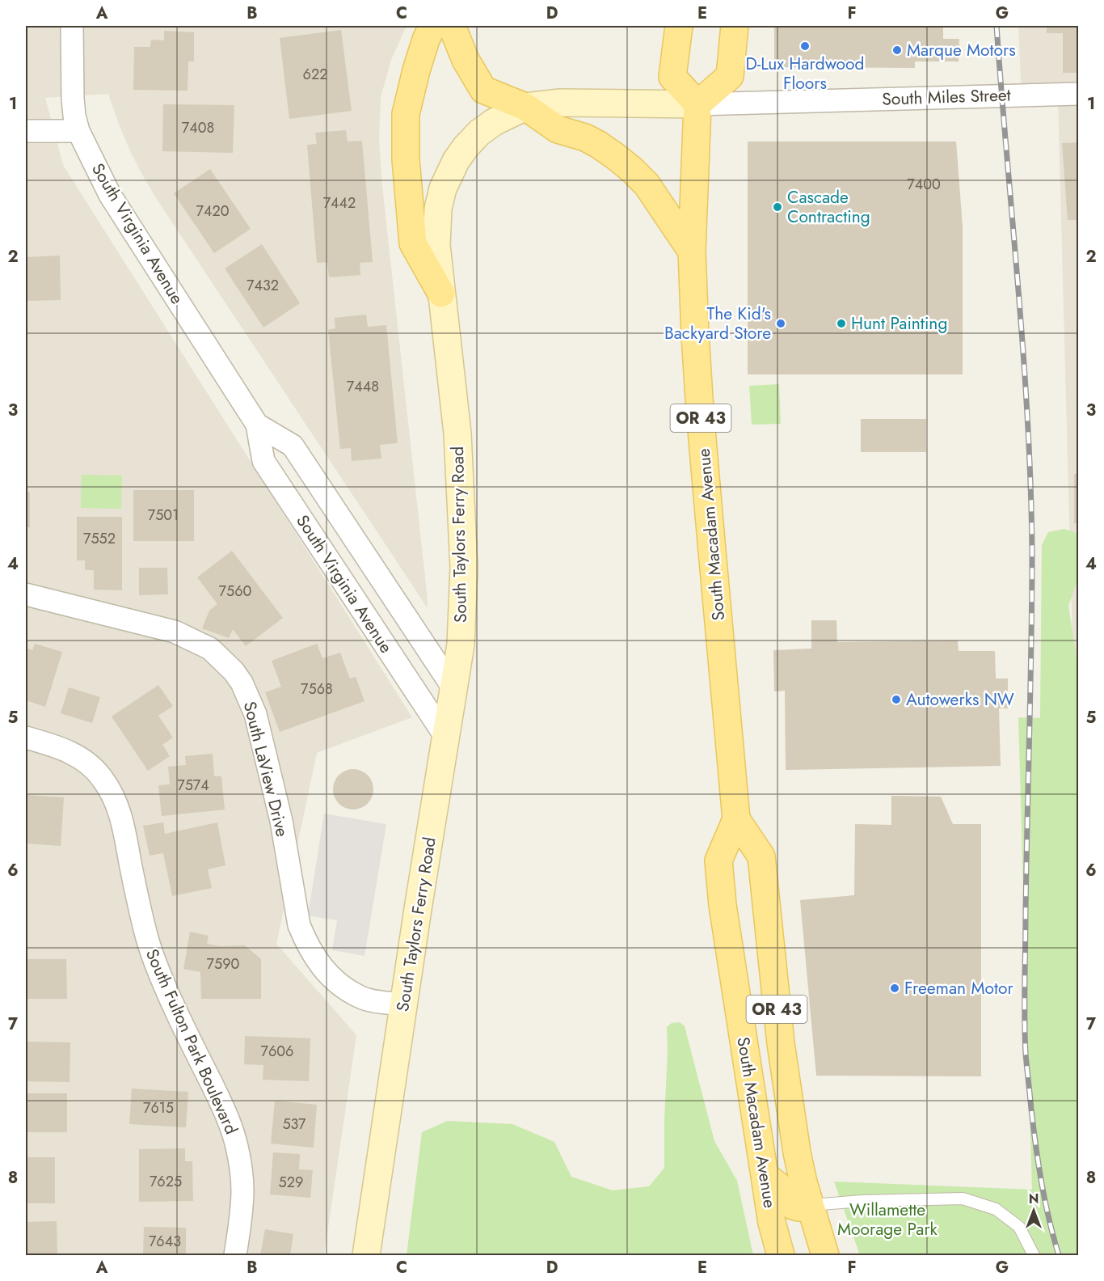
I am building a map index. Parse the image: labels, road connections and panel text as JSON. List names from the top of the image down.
{
  "streets": {
    "main road": ["OR 43", "South Taylors Ferry Road", "South Macadam Avenue"],
    "street": [
      "South Miles Street",
      "South Virginia Avenue",
      "South LaView Drive",
      "South Fulton Park Boulevard"
    ]
  },
  "crossings": [
    ["South Miles Street", "South Taylors Ferry Road"],
    ["South Miles Street", "South Macadam Avenue"],
    ["South Virginia Avenue", "South Taylors Ferry Road"],
    ["South Taylors Ferry Road", "South Macadam Avenue"],
    ["South Taylors Ferry Road", "South LaView Drive"]
  ],
  "parks": ["Willamette Moorage Park"],
  "places": [
    "D-Lux Hardwood Floors",
    "Marque Motors",
    "Cascade Contracting",
    "The Kid's Backyard Store",
    "Hunt Painting",
    "Autowerks NW",
    "Freeman Motor"
  ],
  "house_numbers": [
    "622",
    "7408",
    "7400",
    "7442",
    "7420",
    "7432",
    "7448",
    "7501",
    "7552",
    "7560",
    "7568",
    "7574",
    "7590",
    "7606",
    "7615",
    "537",
    "7625",
    "529",
    "7643"
  ],
  "north": "top",
  "grid": {
    "columns": [
      "A",
      "B",
      "C",
      "D",
      "E",
      "F",
      "G"
    ],
    "rows": [
      "1",
      "2",
      "3",
      "4",
      "5",
      "6",
      "7",
      "8"
    ]
  }
}
